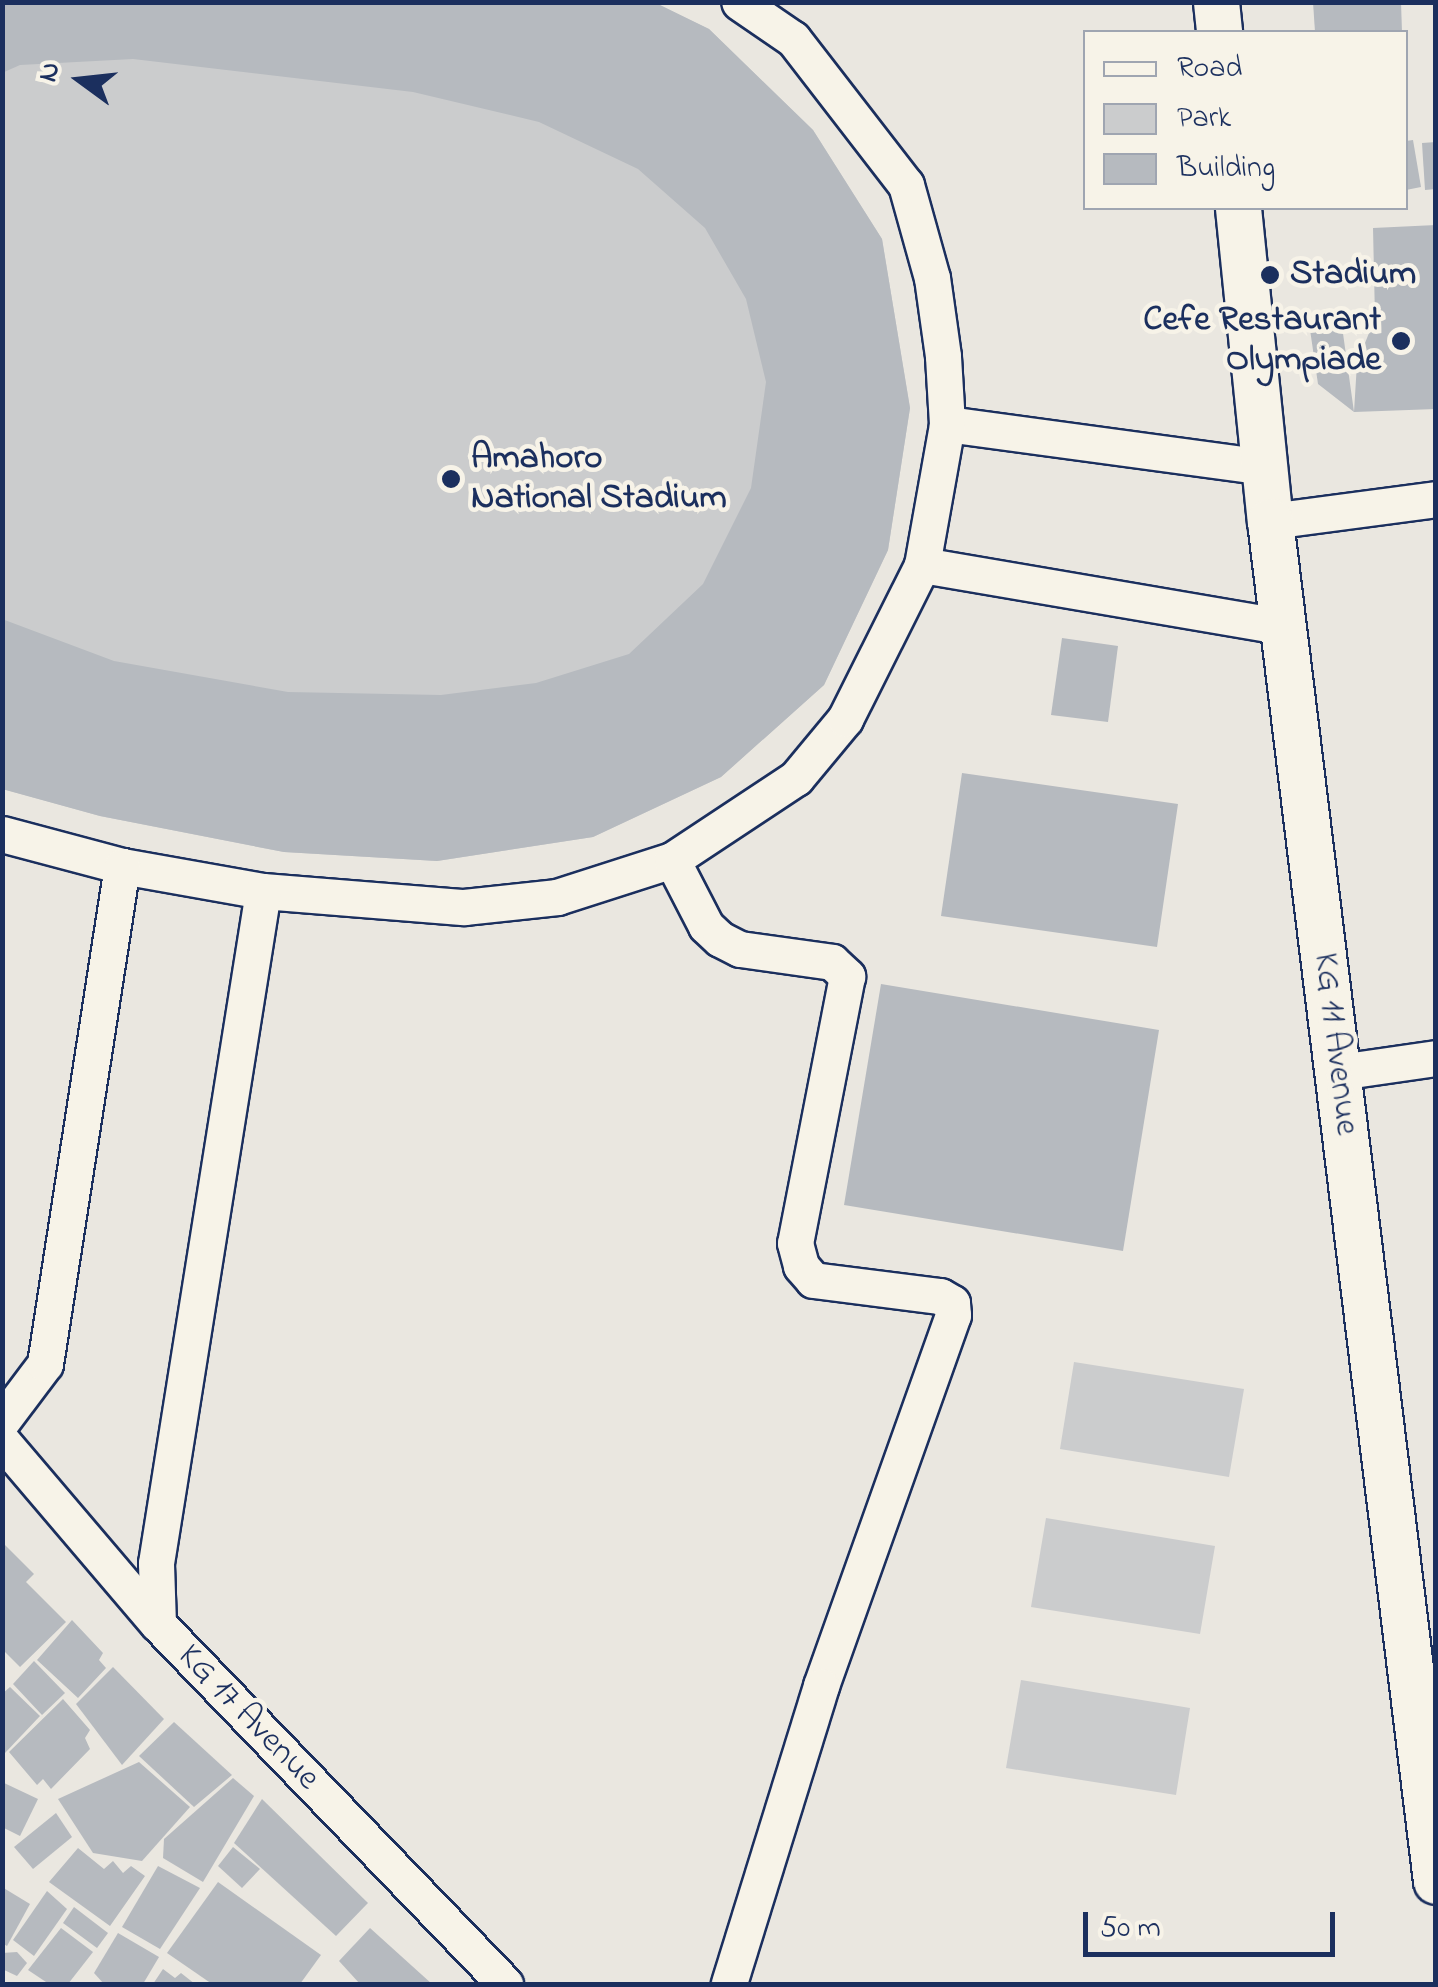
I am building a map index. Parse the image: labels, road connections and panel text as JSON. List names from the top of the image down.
{
  "streets": {
    "main road": ["KG 11 Avenue"],
    "street": ["KG 17 Avenue"]
  },
  "places": ["Stadium", "Cefe Restaurant Olympiade", "Amahoro National Stadium"],
  "legend": ["Road", "Park", "Building"],
  "scale_bar": "50 m",
  "north": "left"
}
